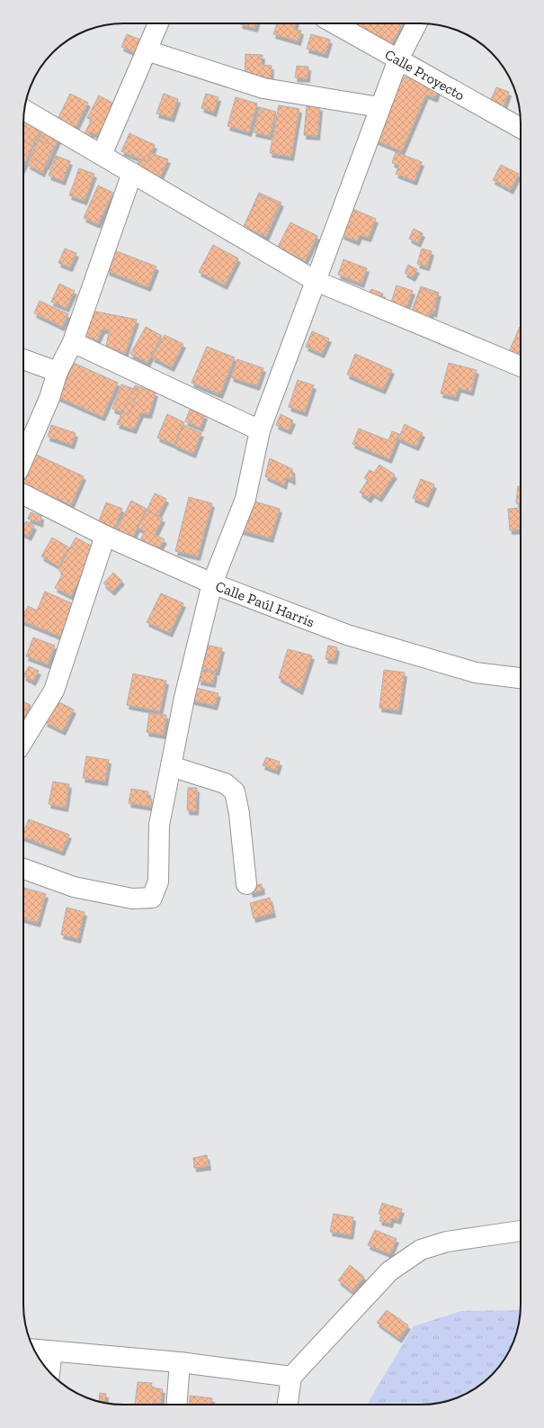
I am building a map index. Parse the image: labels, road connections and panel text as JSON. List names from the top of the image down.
{
  "streets": {
    "street": ["Calle Proyecto", "Calle Paúl Harris"]
  }
}
